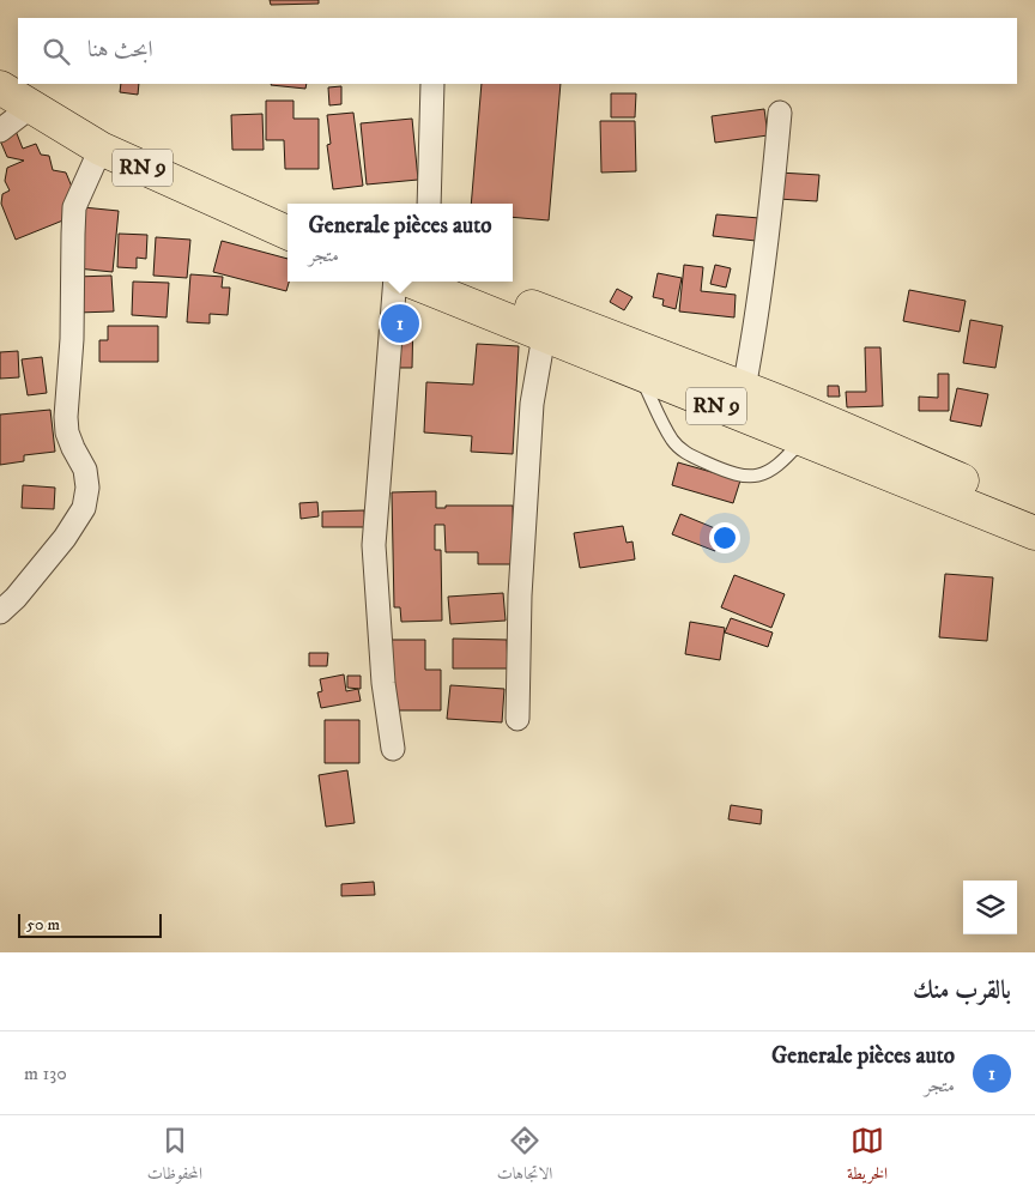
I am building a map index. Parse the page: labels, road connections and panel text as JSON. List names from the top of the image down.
{
  "streets": {
    "highway": ["RN 9"]
  },
  "scale_bar": "50 m",
  "page": {
    "search": "ابحث هنا",
    "popup": ["Generale pièces auto", "متجر"],
    "pins": "1",
    "scale": "50 m",
    "heading": "بالقرب منك",
    "list": [
      {
        "mark": "1",
        "name": "Generale pièces auto",
        "note": "متجر",
        "value": "130 m"
      }
    ],
    "nav": ["الخريطة", "الاتجاهات", "المحفوظات"]
  }
}
